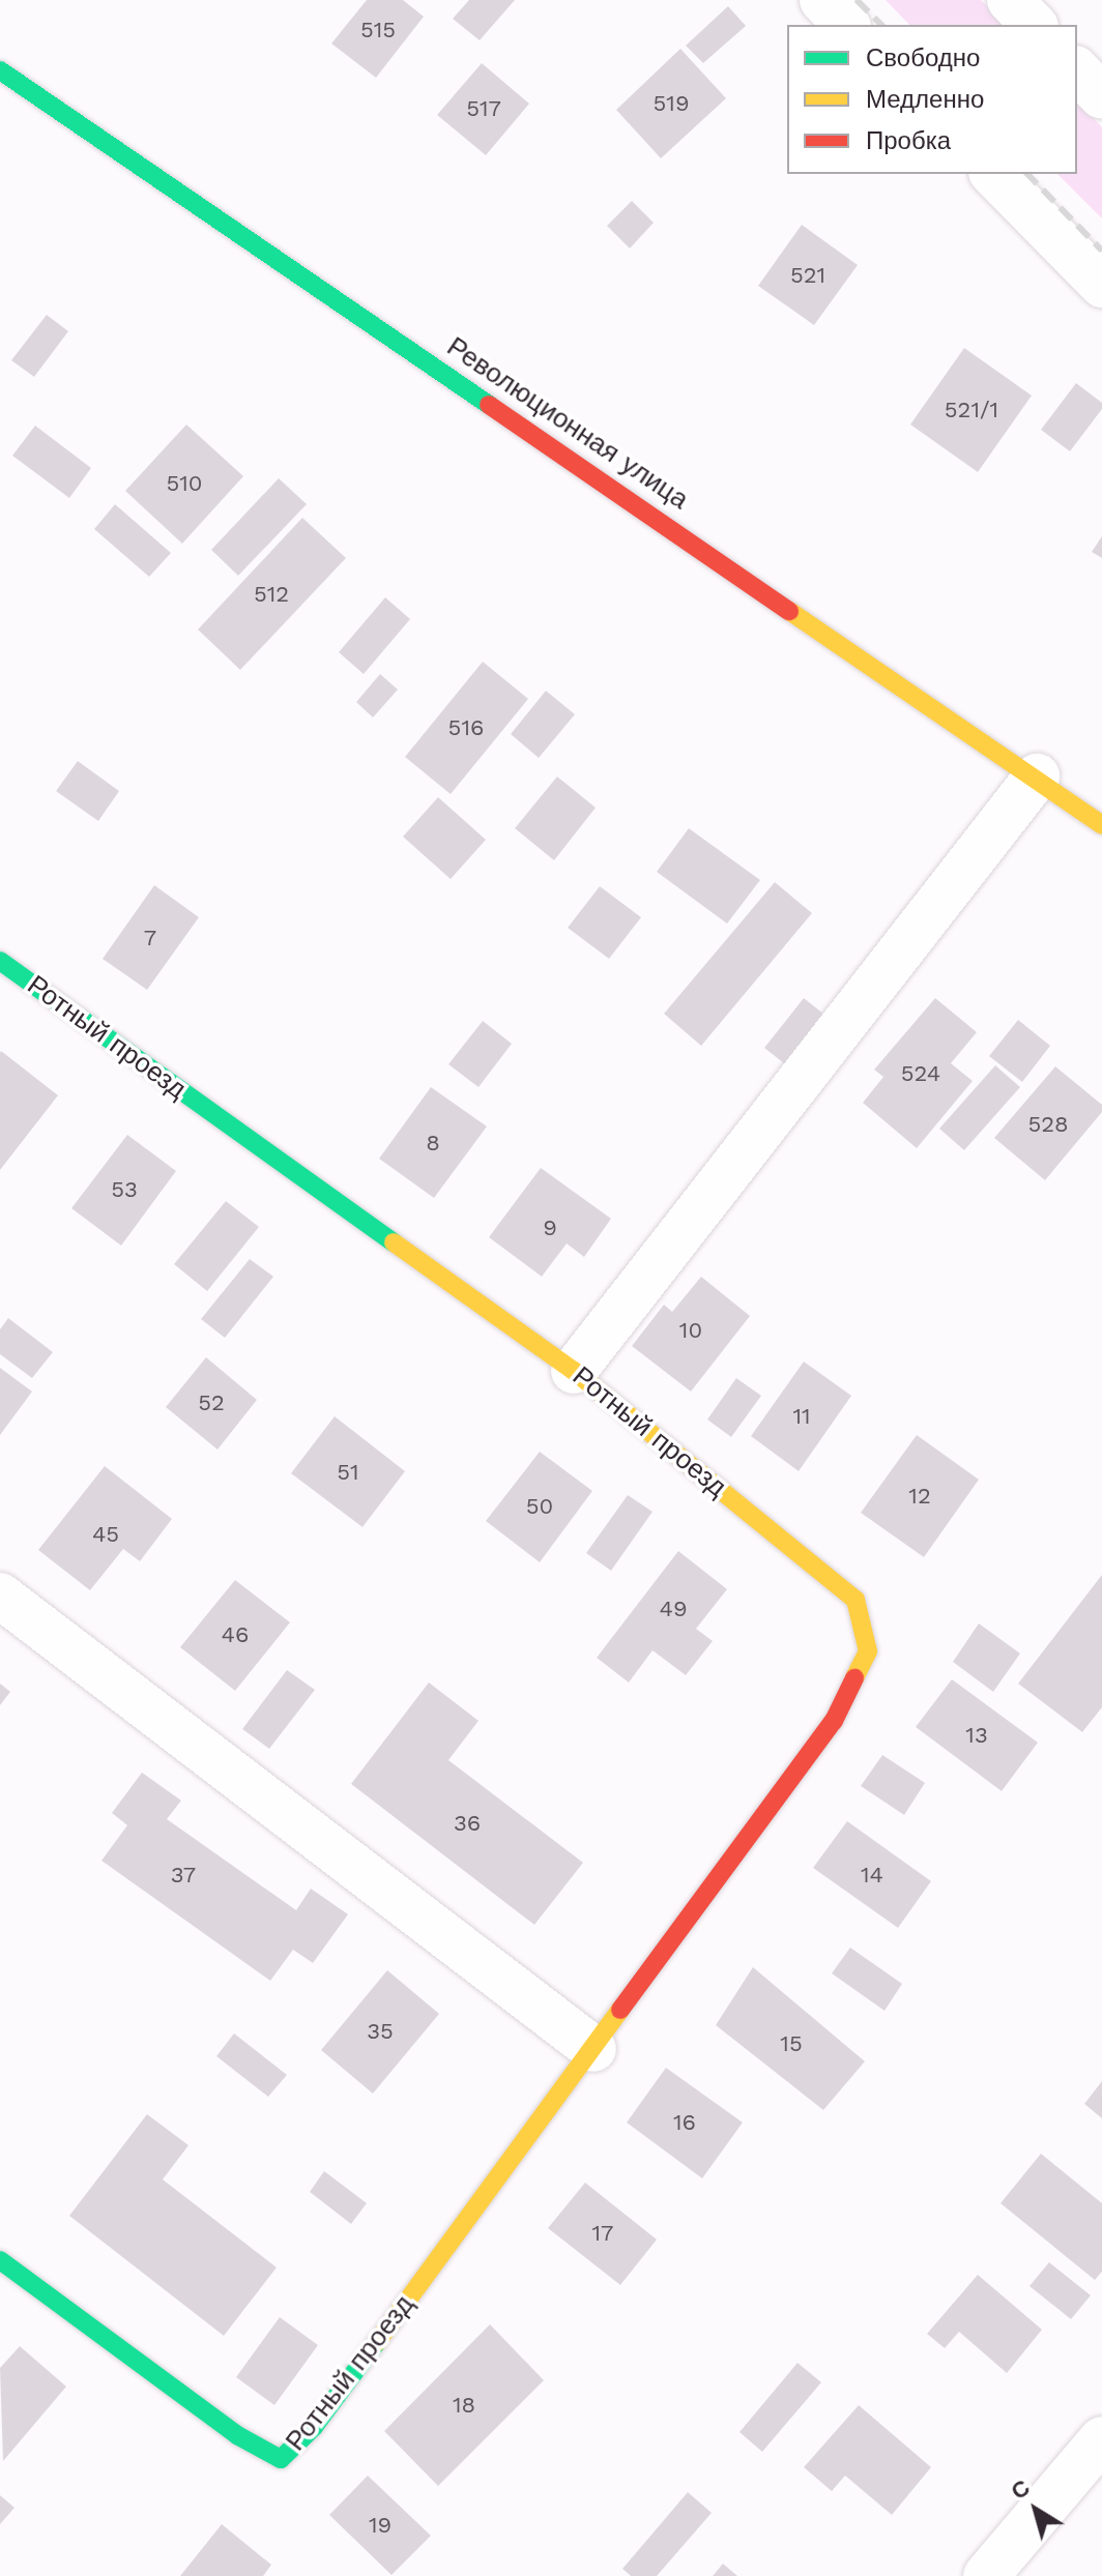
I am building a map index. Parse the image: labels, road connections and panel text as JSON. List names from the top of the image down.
{
  "streets": {
    "street": ["Революционная улица", "Ротный проезд"]
  },
  "house_numbers": [
    "515",
    "519",
    "517",
    "521",
    "521/1",
    "510",
    "512",
    "516",
    "7",
    "524",
    "528",
    "8",
    "53",
    "9",
    "10",
    "52",
    "11",
    "51",
    "12",
    "50",
    "45",
    "49",
    "46",
    "13",
    "36",
    "37",
    "14",
    "35",
    "15",
    "16",
    "17",
    "18",
    "19"
  ],
  "legend": ["Свободно", "Медленно", "Пробка"],
  "north": "top left"
}
